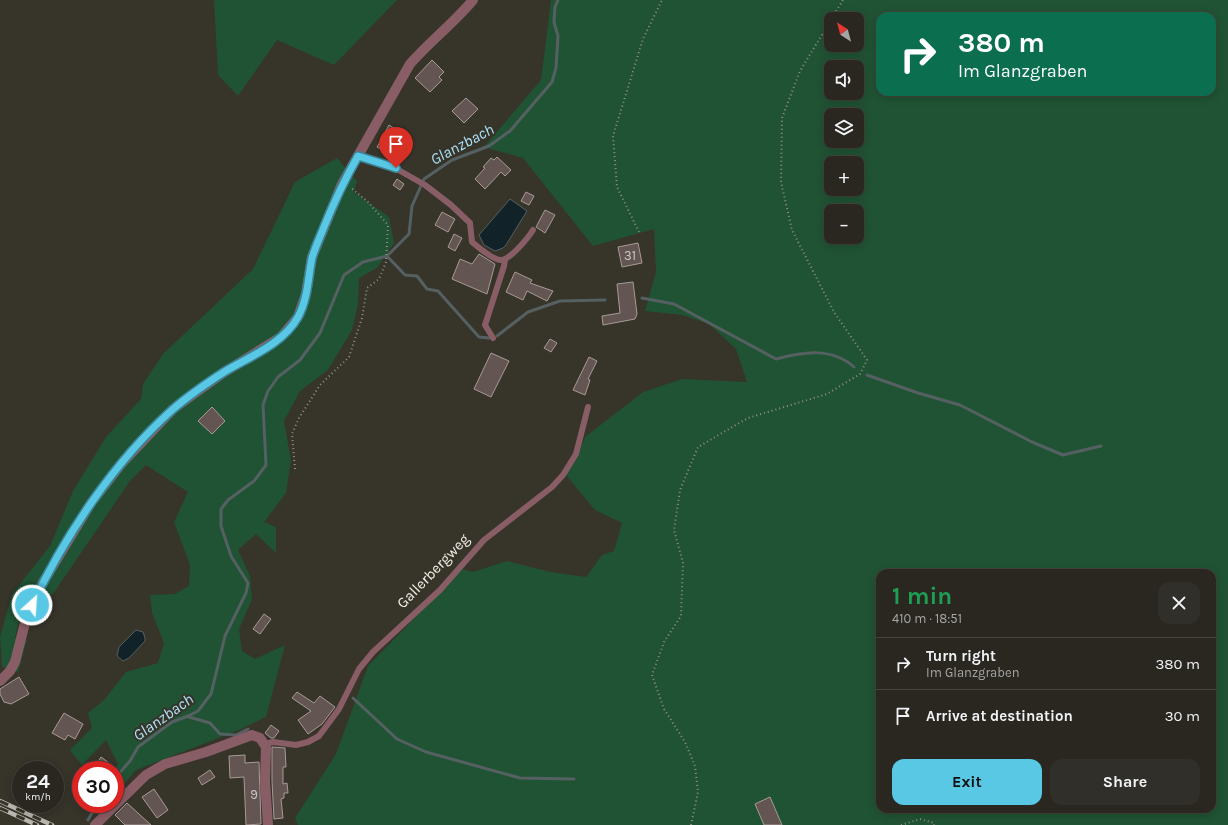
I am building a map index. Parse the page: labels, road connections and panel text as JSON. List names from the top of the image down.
{
  "streets": {
    "street": ["Gallerbergweg"]
  },
  "water": ["Glanzbach"],
  "house_numbers": ["31", "9"],
  "north": "top left",
  "page": {
    "map_buttons": ["+", "−"],
    "turn": ["380 m", "Im Glanzgraben"],
    "heading": ["1 min", "410 m · 18:51"],
    "list": [
      {
        "name": "Turn right",
        "note": "Im Glanzgraben",
        "value": "380 m"
      },
      {
        "name": "Arrive at destination",
        "value": "30 m"
      }
    ],
    "buttons": ["Exit", "Share"],
    "speed": "24 km/h",
    "limit": "30"
  }
}
